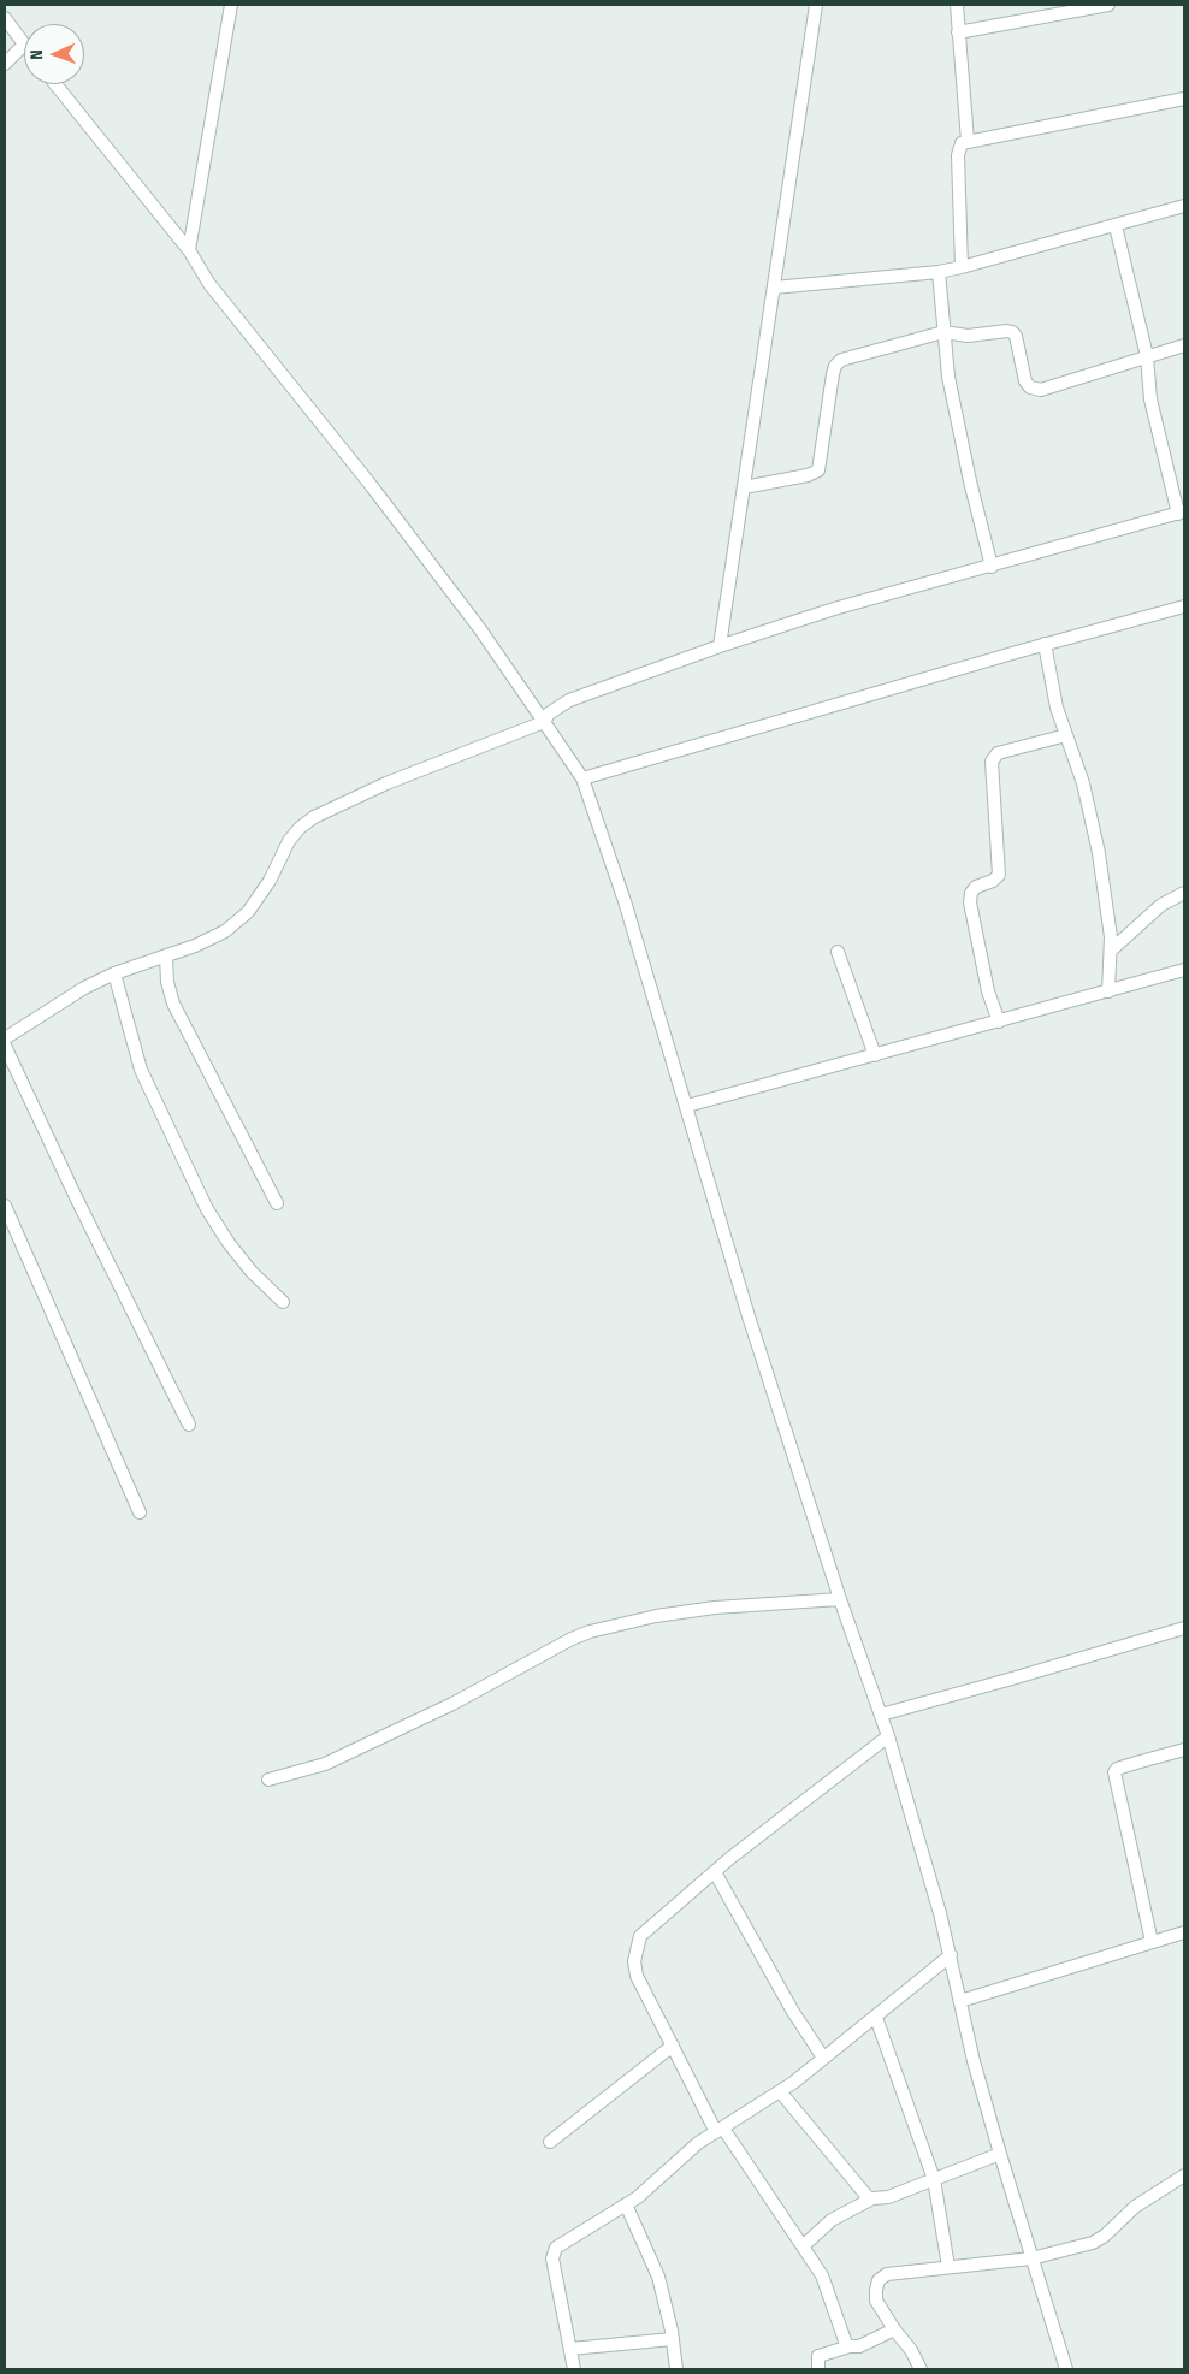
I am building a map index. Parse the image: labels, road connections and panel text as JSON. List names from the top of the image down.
{
  "north": "left"
}
